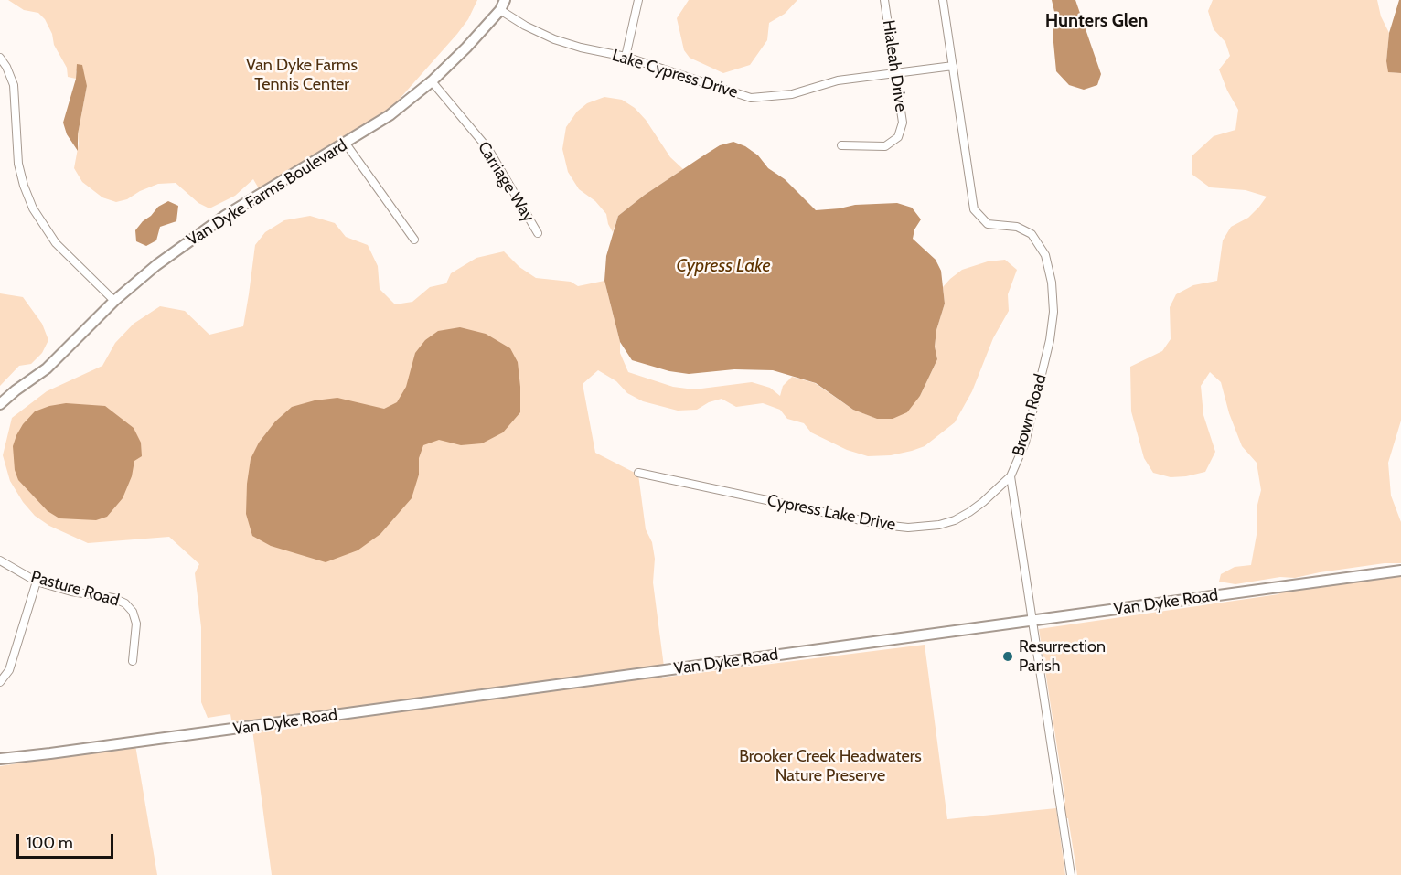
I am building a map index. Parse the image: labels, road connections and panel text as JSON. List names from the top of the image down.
{
  "streets": {
    "main road": ["Van Dyke Farms Boulevard", "Van Dyke Road"],
    "street": [
      "Hialeah Drive",
      "Lake Cypress Drive",
      "Carriage Way",
      "Brown Road",
      "Cypress Lake Drive",
      "Pasture Road"
    ]
  },
  "crossings": [
    ["Hialeah Drive", "Lake Cypress Drive"],
    ["Lake Cypress Drive", "Van Dyke Farms Boulevard"],
    ["Lake Cypress Drive", "Brown Road"],
    ["Carriage Way", "Van Dyke Farms Boulevard"],
    ["Brown Road", "Cypress Lake Drive"],
    ["Brown Road", "Van Dyke Road"]
  ],
  "districts": ["Hunters Glen"],
  "water": ["Cypress Lake"],
  "parks": ["Van Dyke Farms Tennis Center", "Brooker Creek Headwaters Nature Preserve"],
  "places": ["Resurrection Parish"],
  "scale_bar": "100 m"
}
